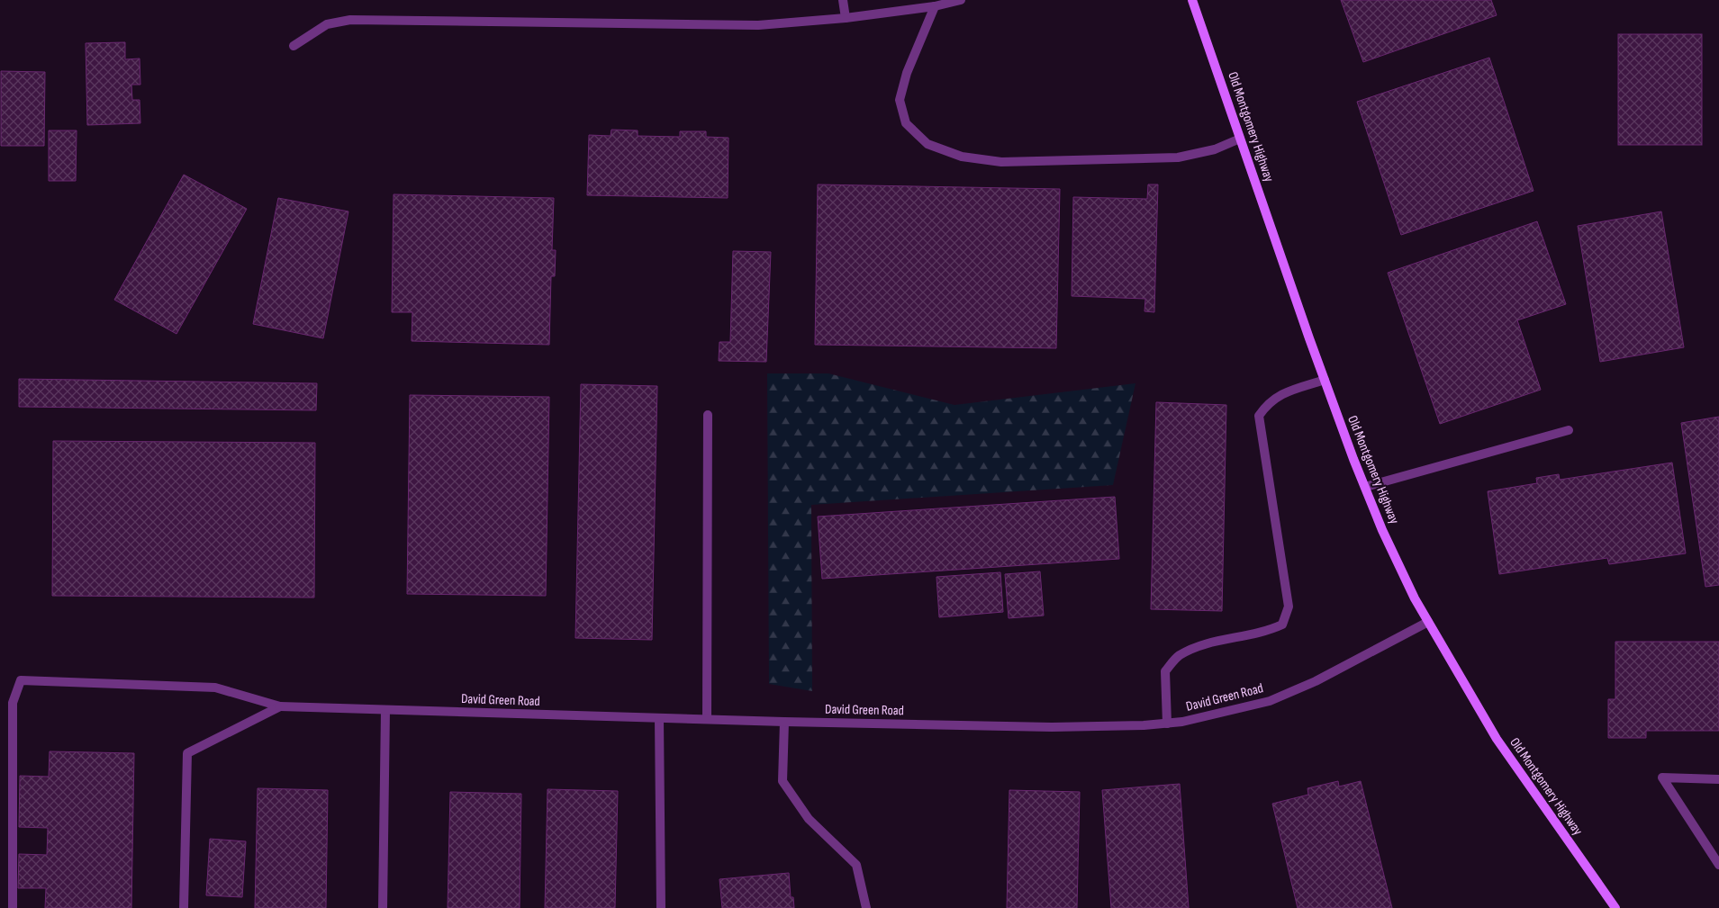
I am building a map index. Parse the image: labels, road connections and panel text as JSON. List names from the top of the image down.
{
  "streets": {
    "street": ["Old Montgomery Highway", "David Green Road"]
  },
  "crossings": [
    ["Old Montgomery Highway", "David Green Road"]
  ]
}
